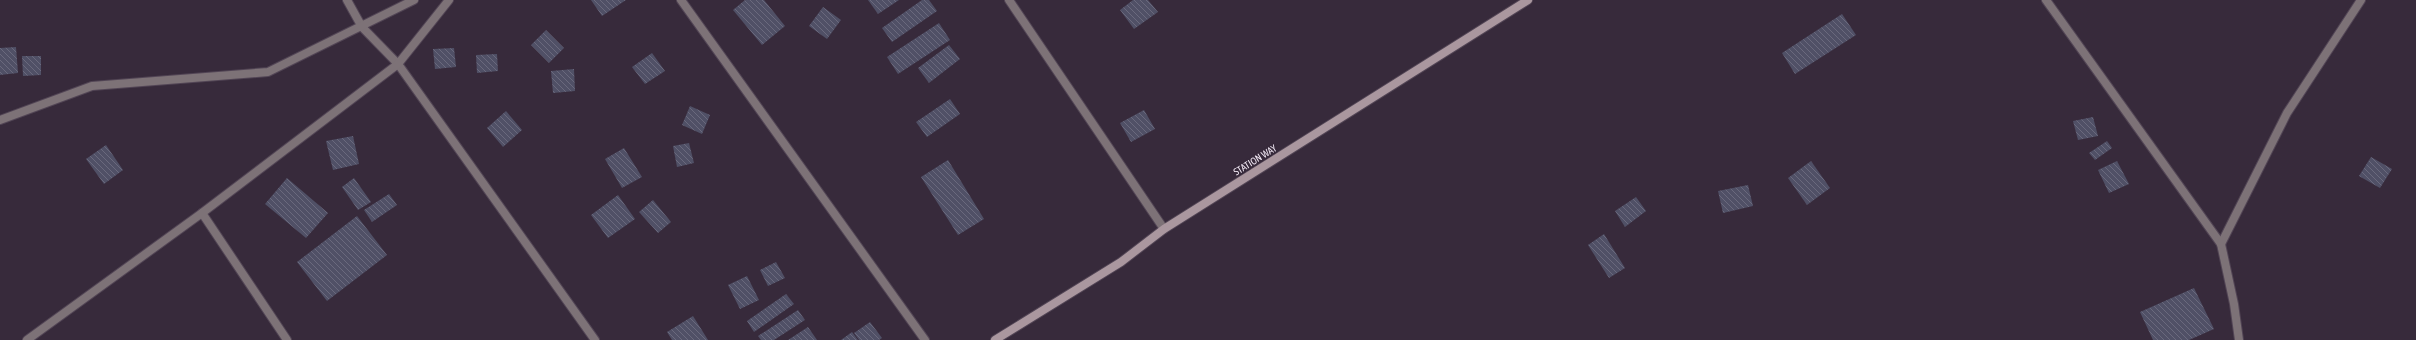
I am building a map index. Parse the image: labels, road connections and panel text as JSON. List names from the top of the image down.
{
  "streets": {
    "main road": ["STATION WAY"]
  }
}
